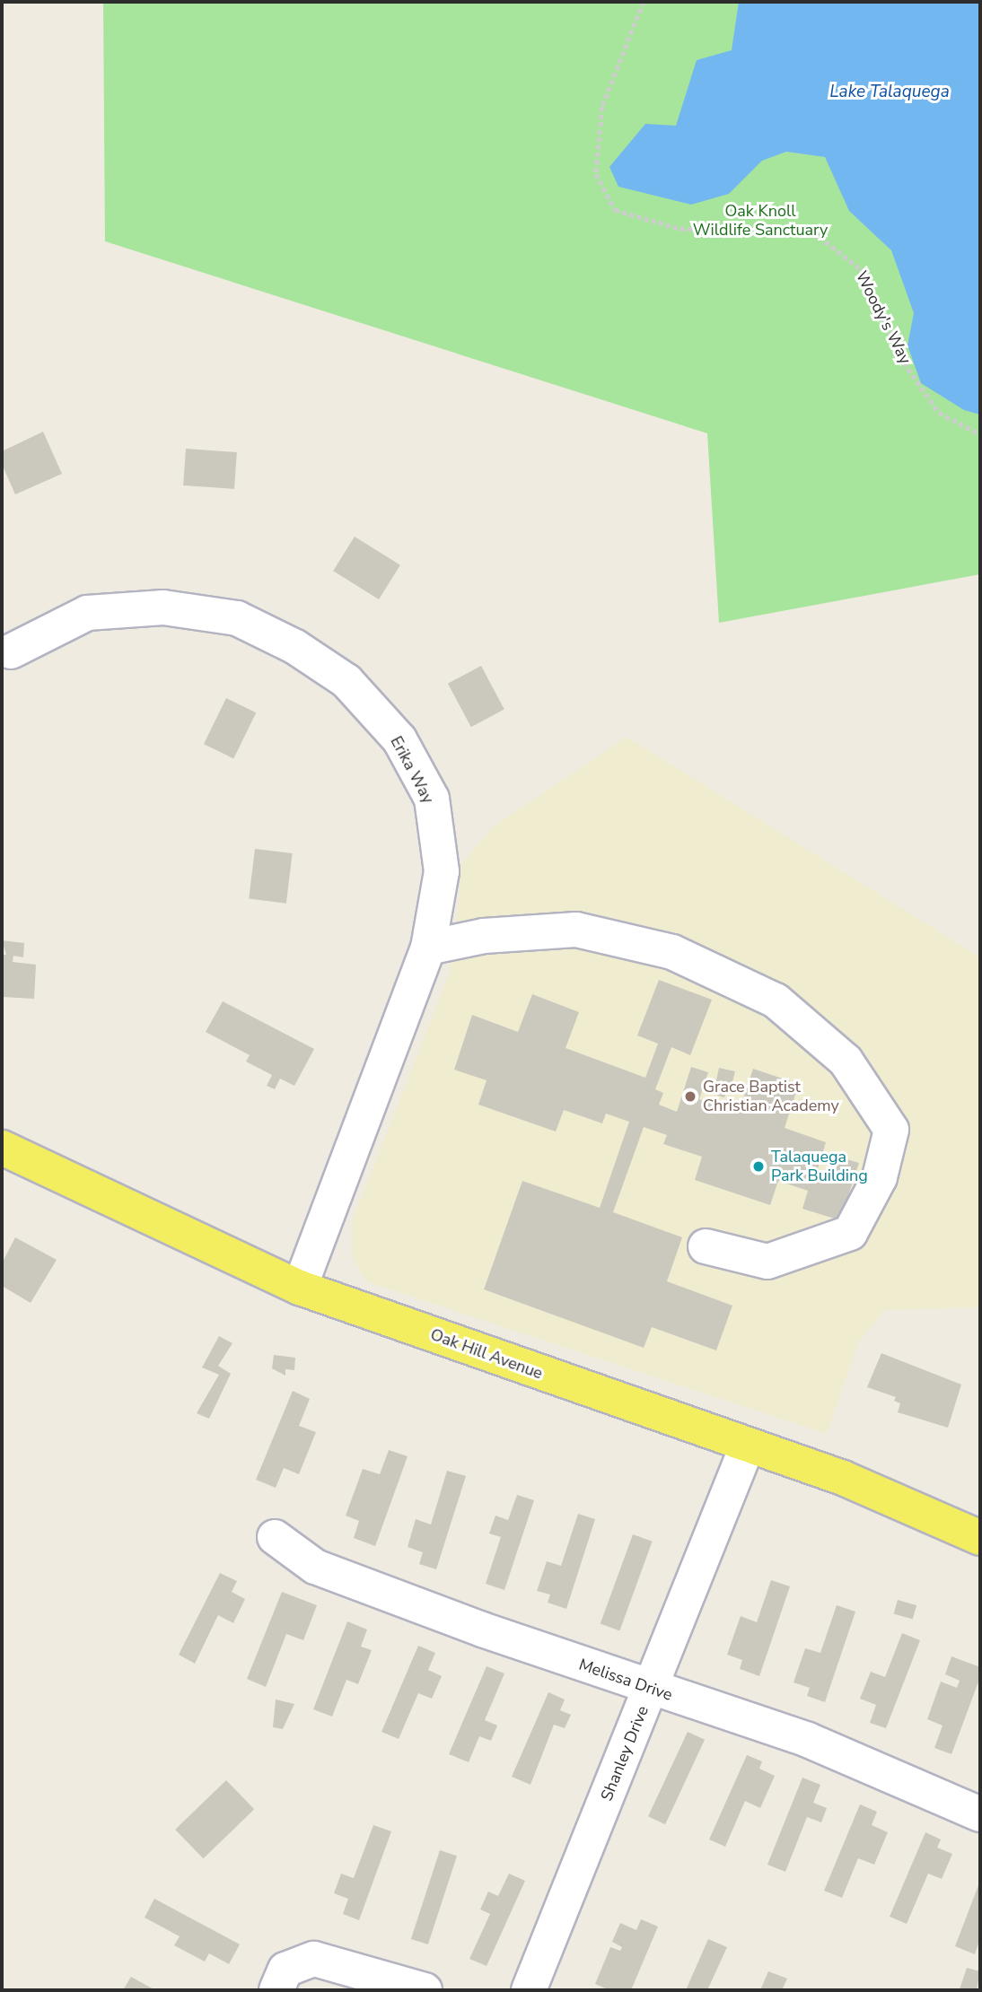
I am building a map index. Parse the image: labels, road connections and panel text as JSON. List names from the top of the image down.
{
  "streets": {
    "main road": ["Oak Hill Avenue"],
    "street": ["Erika Way", "Melissa Drive", "Shanley Drive"],
    "path": ["Woody's Way"]
  },
  "crossings": [
    ["Erika Way", "Oak Hill Avenue"],
    ["Oak Hill Avenue", "Shanley Drive"],
    ["Melissa Drive", "Shanley Drive"]
  ],
  "water": ["Lake Talaquega"],
  "parks": ["Oak Knoll Wildlife Sanctuary"],
  "places": ["Grace Baptist Christian Academy", "Talaquega Park Building"]
}
